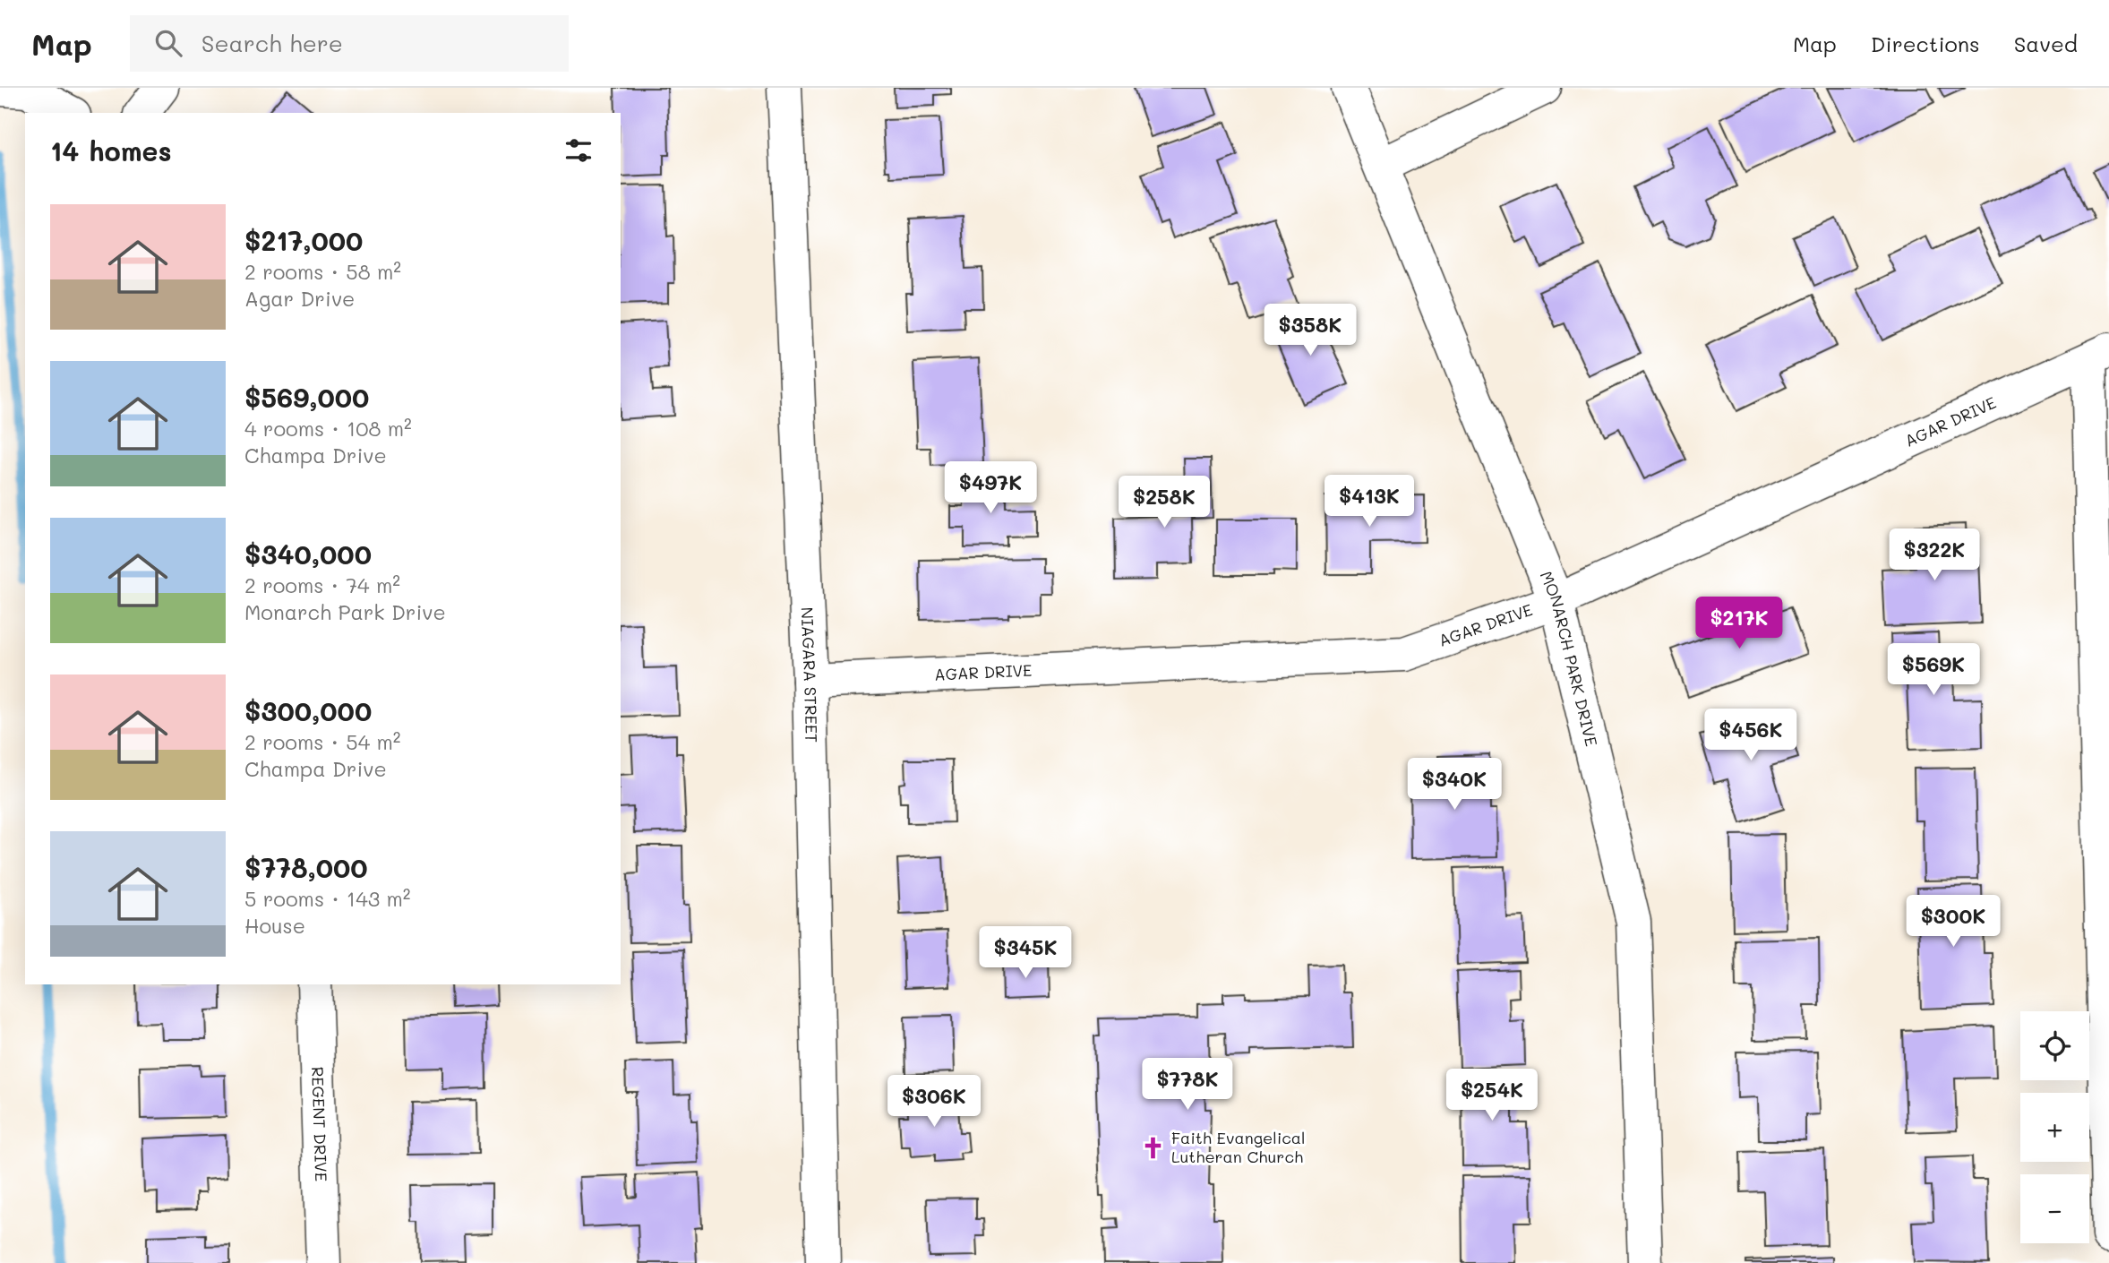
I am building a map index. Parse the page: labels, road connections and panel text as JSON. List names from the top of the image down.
{
  "streets": {
    "street": [
      "AGAR DRIVE",
      "MONARCH PARK DRIVE",
      "NIAGARA STREET",
      "REGENT DRIVE"
    ]
  },
  "crossings": [
    ["AGAR DRIVE", "MONARCH PARK DRIVE"],
    ["AGAR DRIVE", "NIAGARA STREET"]
  ],
  "places": {
    "church": ["Faith Evangelical Lutheran Church"]
  },
  "page": {
    "header": "Map",
    "search": "Search here",
    "nav": ["Map", "Directions", "Saved"],
    "heading": "14 homes",
    "list": [
      {
        "name": "$217,000",
        "note": "2 rooms · 58 m² · Agar Drive"
      },
      {
        "name": "$569,000",
        "note": "4 rooms · 108 m² · Champa Drive"
      },
      {
        "name": "$340,000",
        "note": "2 rooms · 74 m² · Monarch Park Drive"
      },
      {
        "name": "$300,000",
        "note": "2 rooms · 54 m² · Champa Drive"
      },
      {
        "name": "$778,000",
        "note": "5 rooms · 143 m² · House"
      }
    ],
    "price": [
      "$358K",
      "$497K",
      "$413K",
      "$258K",
      "$322K",
      "$217K",
      "$569K",
      "$456K",
      "$340K",
      "$300K",
      "$345K",
      "$778K",
      "$254K",
      "$306K"
    ],
    "map_buttons": ["+", "−"]
  }
}
